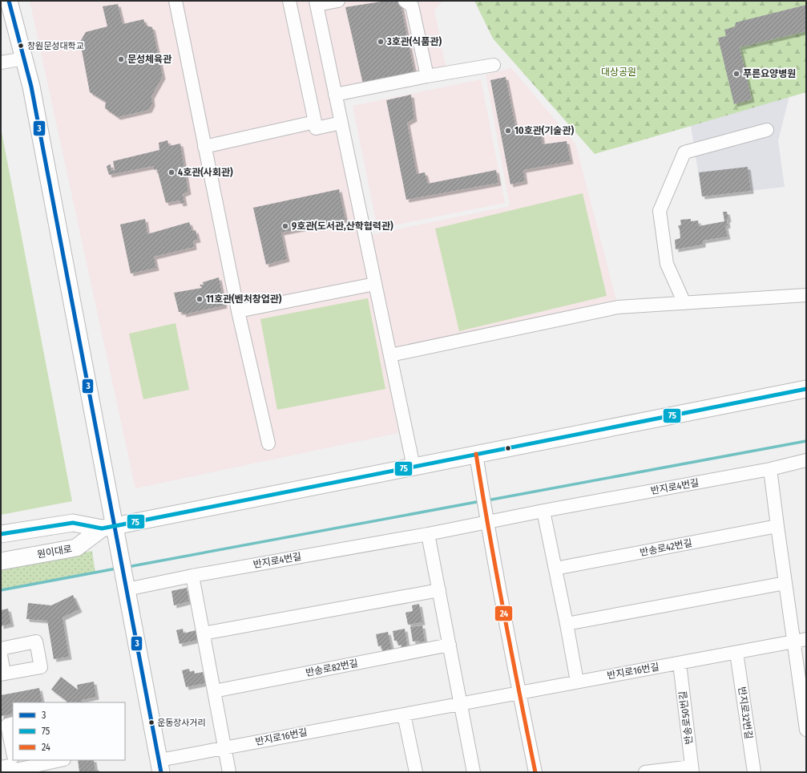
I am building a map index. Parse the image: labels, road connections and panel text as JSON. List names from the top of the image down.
{
  "streets": {
    "main road": ["원이대로"],
    "street": [
      "반지로4번길",
      "반송로42번길",
      "반송로82번길",
      "반지로16번길",
      "반지로32번길",
      "반송로50번길"
    ]
  },
  "crossings": [
    ["반지로16번길", "반지로32번길"],
    ["반지로16번길", "반송로50번길"]
  ],
  "parks": ["대상공원"],
  "places": [
    "3호관(식품관)",
    "창원문성대학교",
    "문성체육관",
    "푸른요양병원",
    "10호관(기술관)",
    "4호관(사회관)",
    "9호관(도서관,산학협력관)",
    "11호관(벤처창업관)",
    "운동장사거리"
  ],
  "lines": ["transit line 3", "transit line 75", "transit line 24"],
  "legend": ["3", "75", "24"]
}
